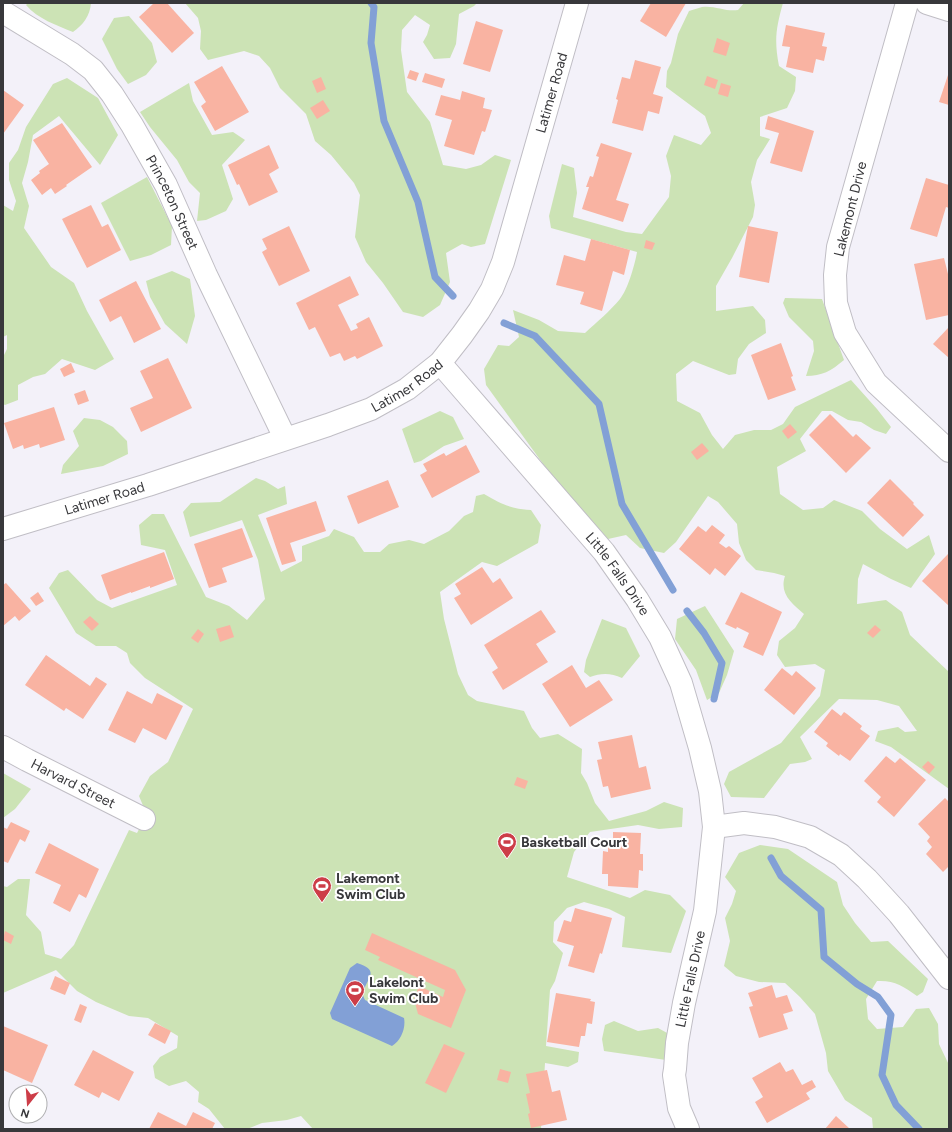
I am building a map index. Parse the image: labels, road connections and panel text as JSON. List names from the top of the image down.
{
  "streets": {
    "street": [
      "Latimer Road",
      "Princeton Street",
      "Lakemont Drive",
      "Little Falls Drive",
      "Harvard Street"
    ]
  },
  "crossings": [
    ["Latimer Road", "Princeton Street"],
    ["Latimer Road", "Little Falls Drive"]
  ],
  "places": {
    "sports": ["Basketball Court", "Lakemont Swim Club", "Lakelont Swim Club"]
  },
  "north": "bottom"
}
